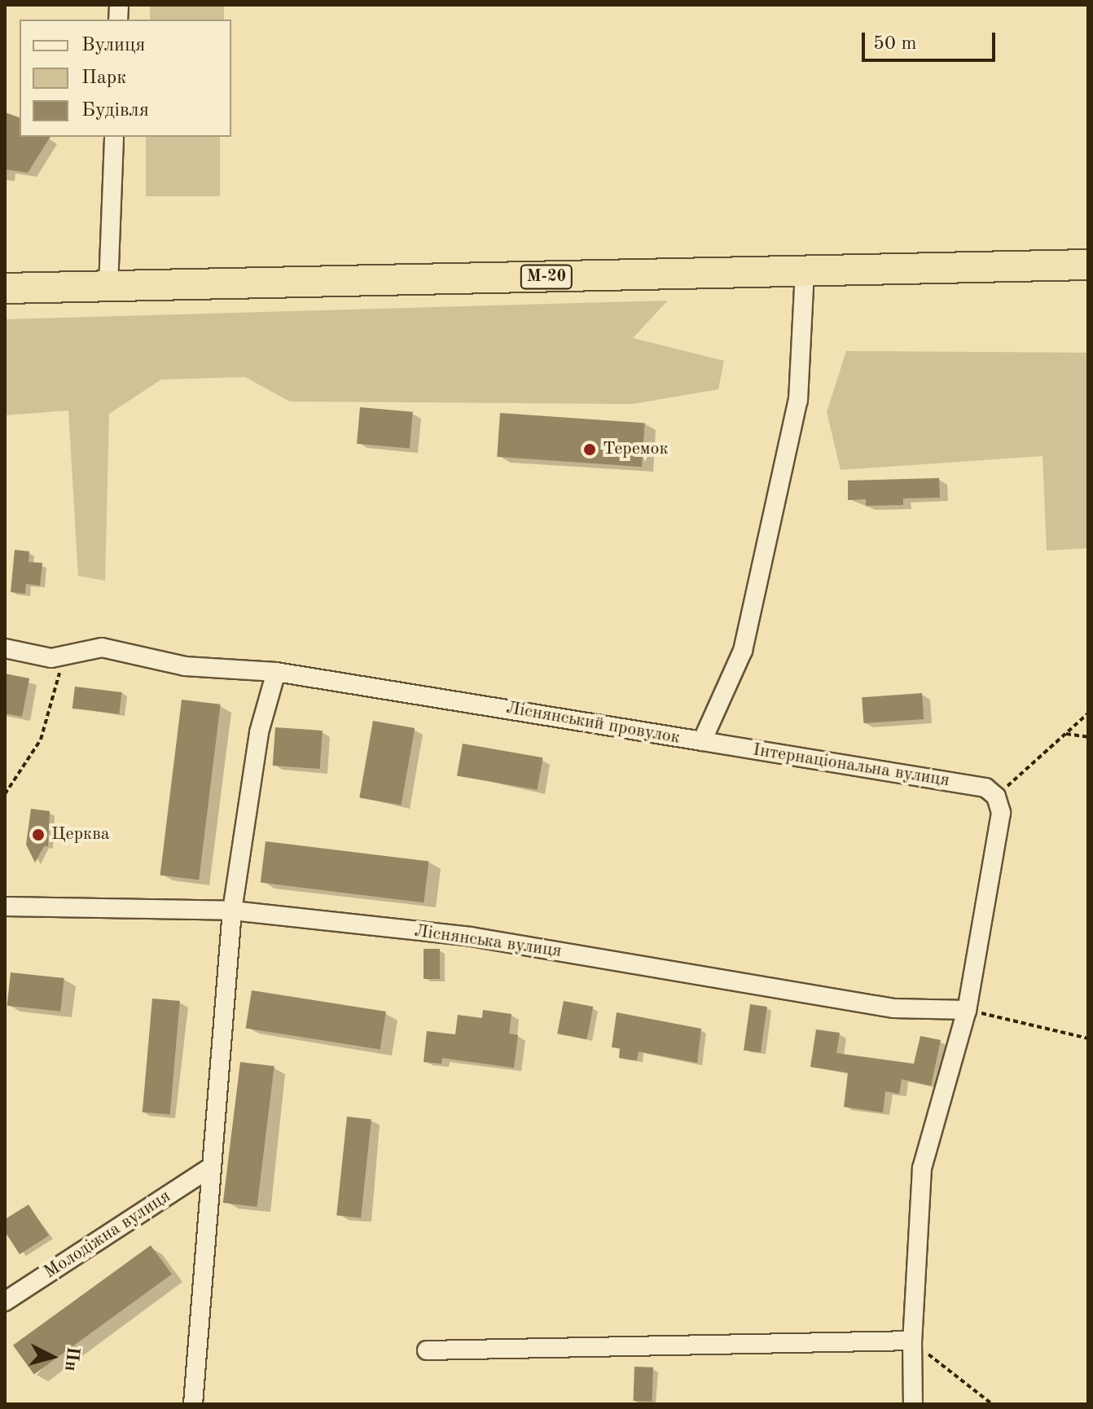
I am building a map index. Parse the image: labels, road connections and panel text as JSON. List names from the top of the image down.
{
  "streets": {
    "highway": ["М-20"],
    "street": [
      "Ліснянський провулок",
      "Інтернаціональна вулиця",
      "Ліснянська вулиця",
      "Молодіжна вулиця"
    ]
  },
  "crossings": [
    ["М-20", "Ліснянський провулок"],
    ["Ліснянський провулок", "Інтернаціональна вулиця"]
  ],
  "places": ["Теремок", "Церква"],
  "legend": ["Вулиця", "Парк", "Будівля"],
  "scale_bar": "50 m",
  "north": "right"
}
